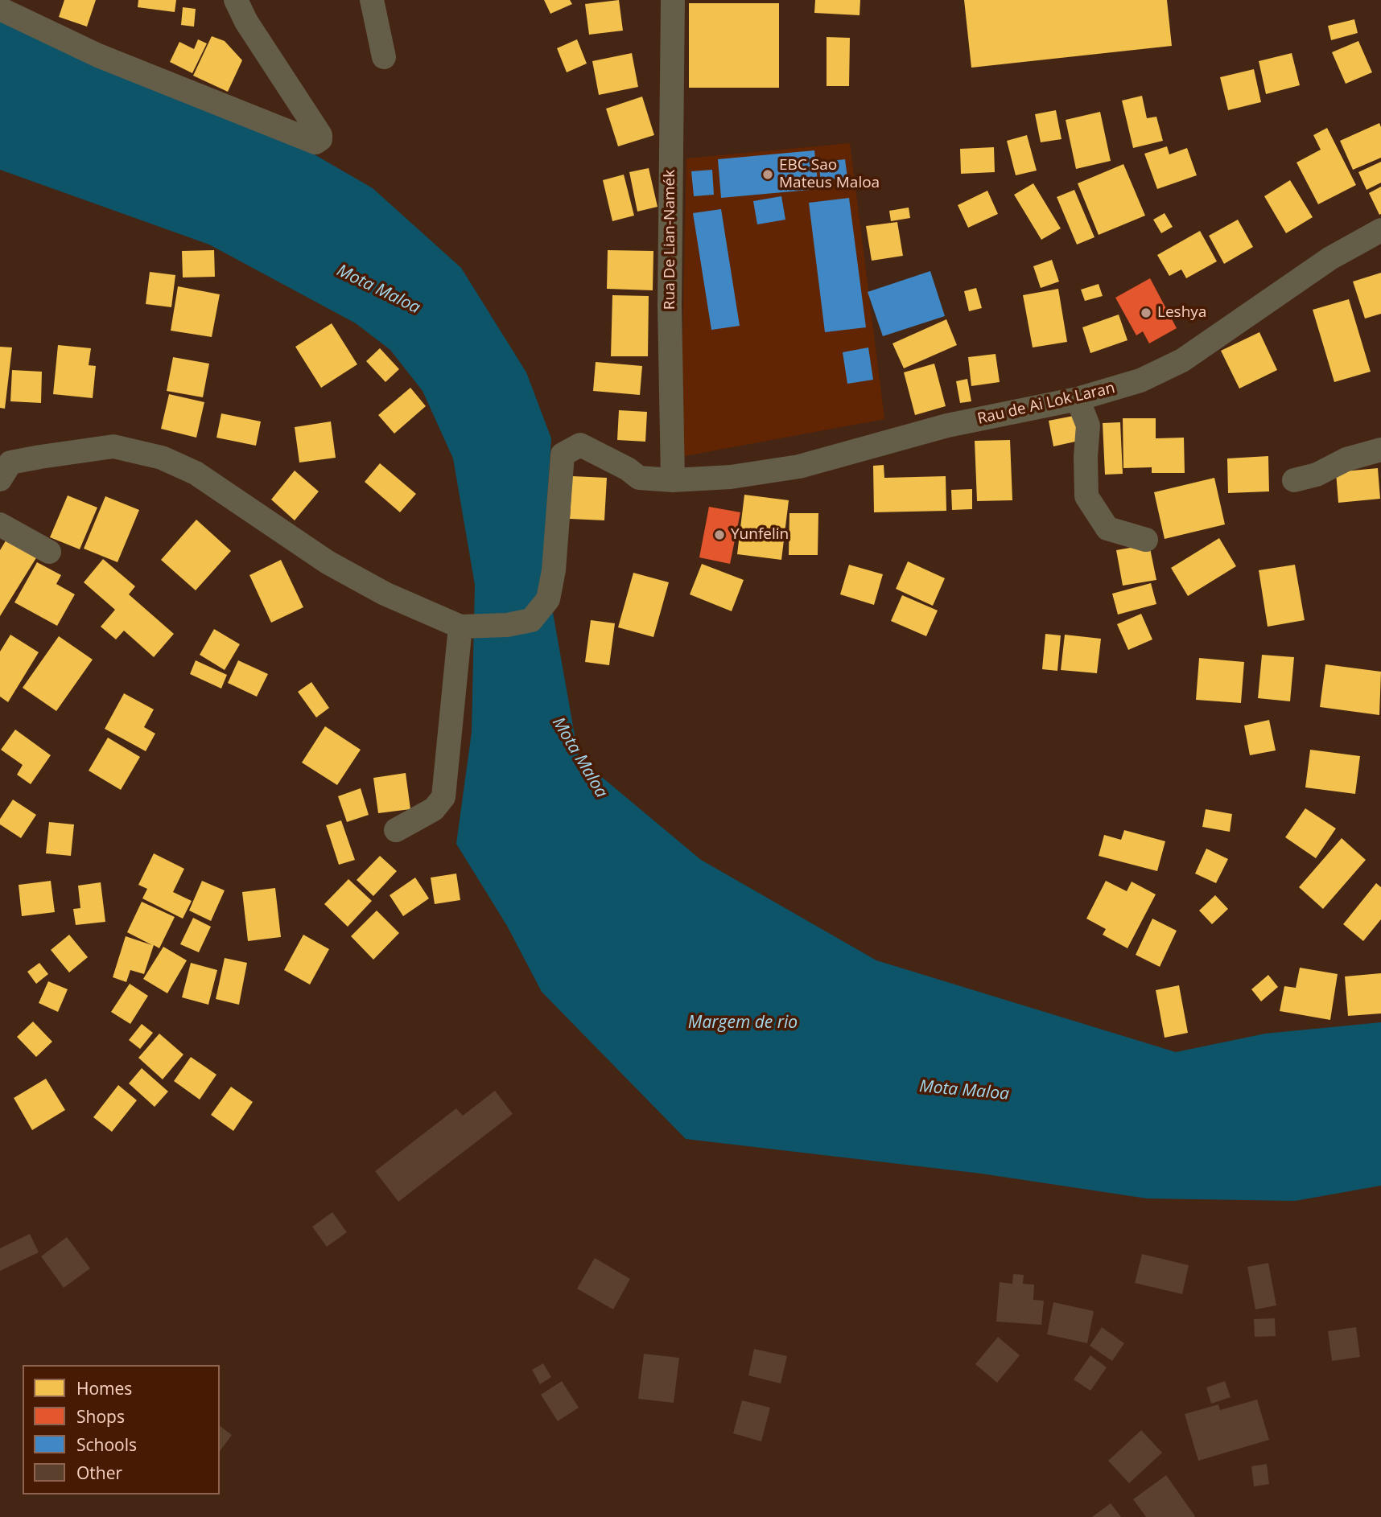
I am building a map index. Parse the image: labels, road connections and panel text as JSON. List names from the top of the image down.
{
  "streets": {
    "street": ["Rua De Lian-Namék", "Rau de Ai Lok Laran"]
  },
  "crossings": [
    ["Rua De Lian-Namék", "Rau de Ai Lok Laran"]
  ],
  "water": ["Mota Maloa", "Margem de rio"],
  "places": ["EBC Sao Mateus Maloa", "Leshya", "Yunfelin"],
  "legend": [
    "Homes",
    "Shops",
    "Schools",
    "Other"
  ]
}
